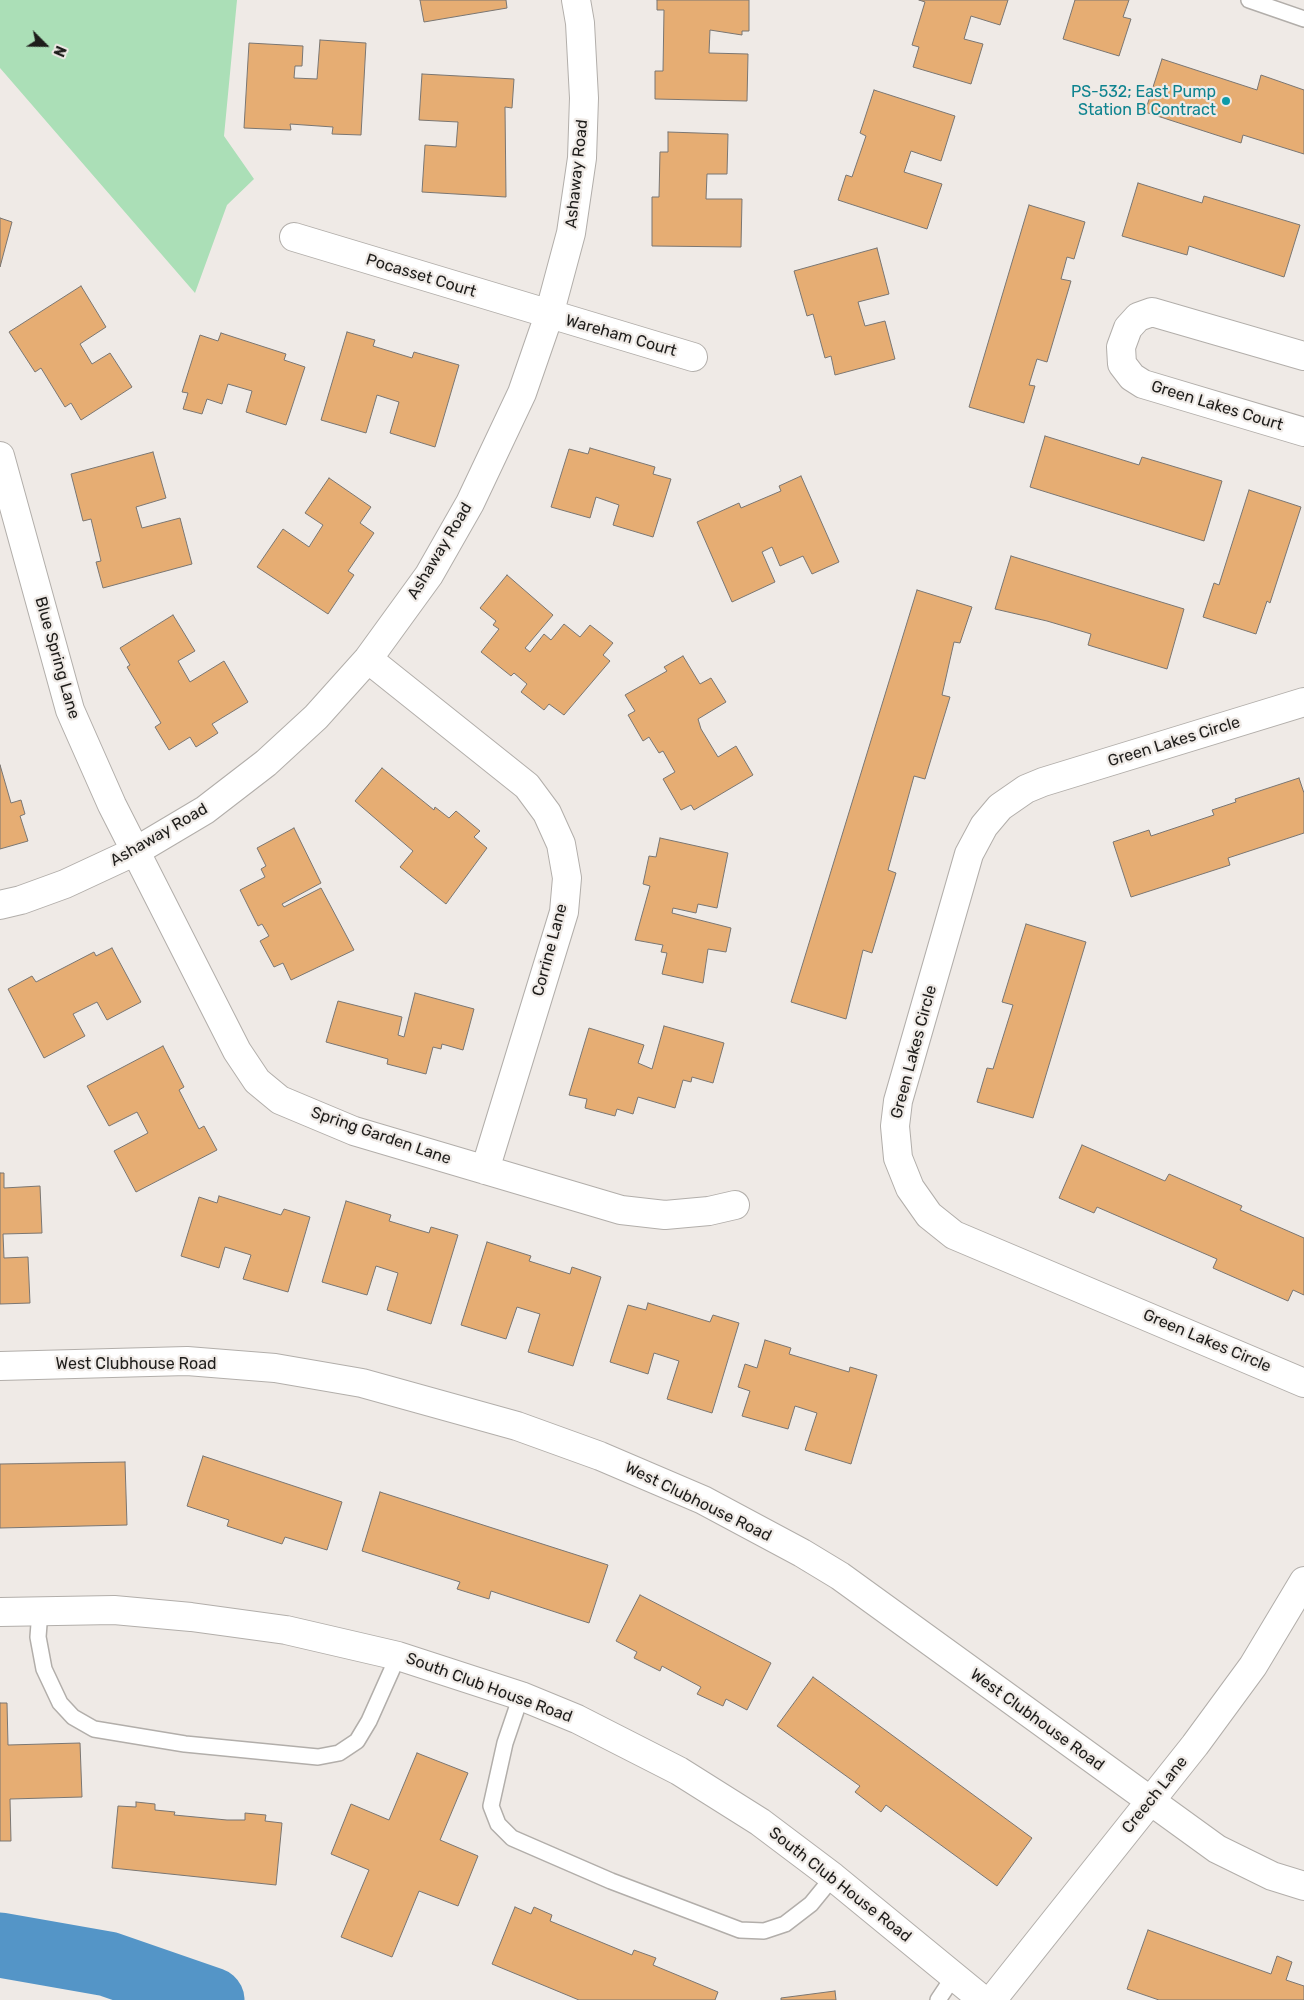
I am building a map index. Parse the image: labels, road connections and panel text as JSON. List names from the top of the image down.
{
  "streets": {
    "street": [
      "Ashaway Road",
      "Pocasset Court",
      "Wareham Court",
      "Green Lakes Court",
      "Blue Spring Lane",
      "Green Lakes Circle",
      "Corrine Lane",
      "Spring Garden Lane",
      "West Clubhouse Road",
      "South Club House Road",
      "Creech Lane"
    ]
  },
  "crossings": [
    ["Ashaway Road", "Pocasset Court"],
    ["Ashaway Road", "Wareham Court"],
    ["Ashaway Road", "Blue Spring Lane"],
    ["Ashaway Road", "Corrine Lane"],
    ["Ashaway Road", "Spring Garden Lane"],
    ["Pocasset Court", "Wareham Court"],
    ["Blue Spring Lane", "Spring Garden Lane"],
    ["Corrine Lane", "Spring Garden Lane"],
    ["West Clubhouse Road", "Creech Lane"]
  ],
  "places": ["PS-532; East Pump Station B Contract"],
  "north": "bottom right"
}
